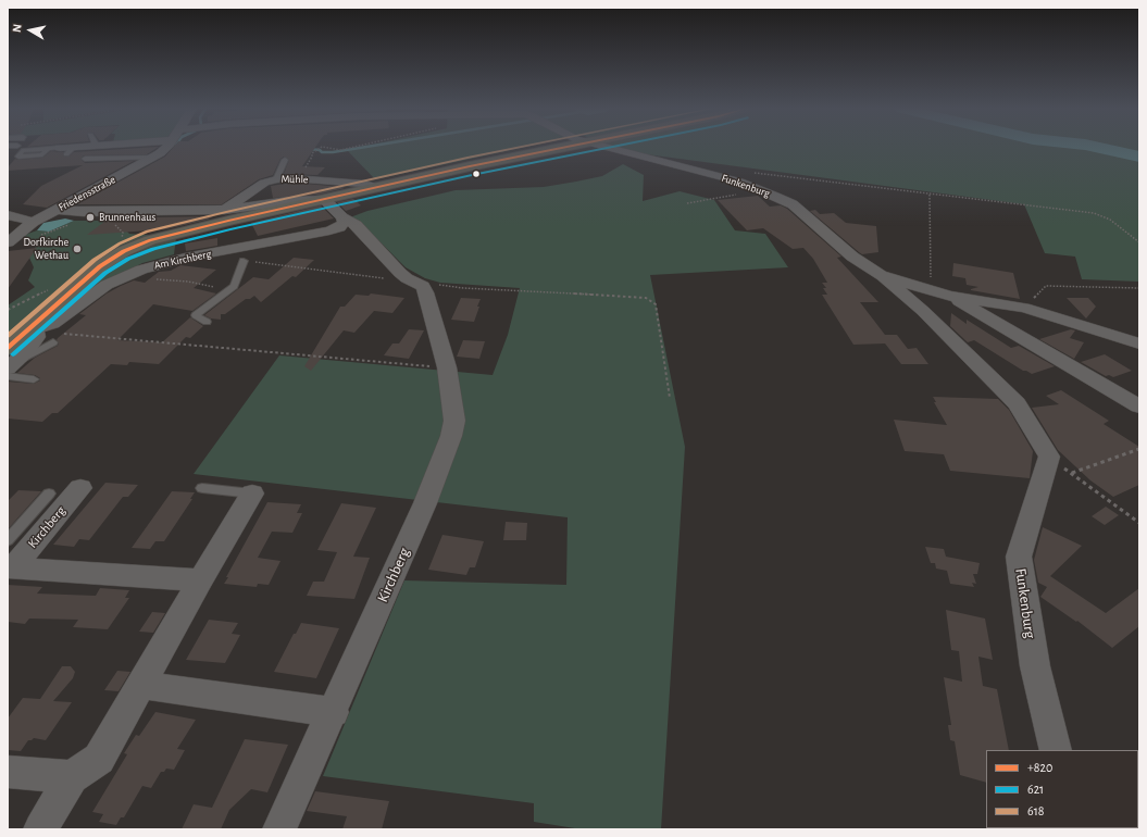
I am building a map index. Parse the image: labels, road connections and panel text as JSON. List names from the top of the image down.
{
  "streets": {
    "street": [
      "Mühle",
      "Funkenburg",
      "Friedensstraße",
      "Am Kirchberg",
      "Kirchberg"
    ]
  },
  "places": ["Brunnenhaus", "Dorfkirche Wethau"],
  "lines": ["transit line +820", "transit line 621", "transit line 618"],
  "legend": ["+820", "621", "618"],
  "north": "left"
}
